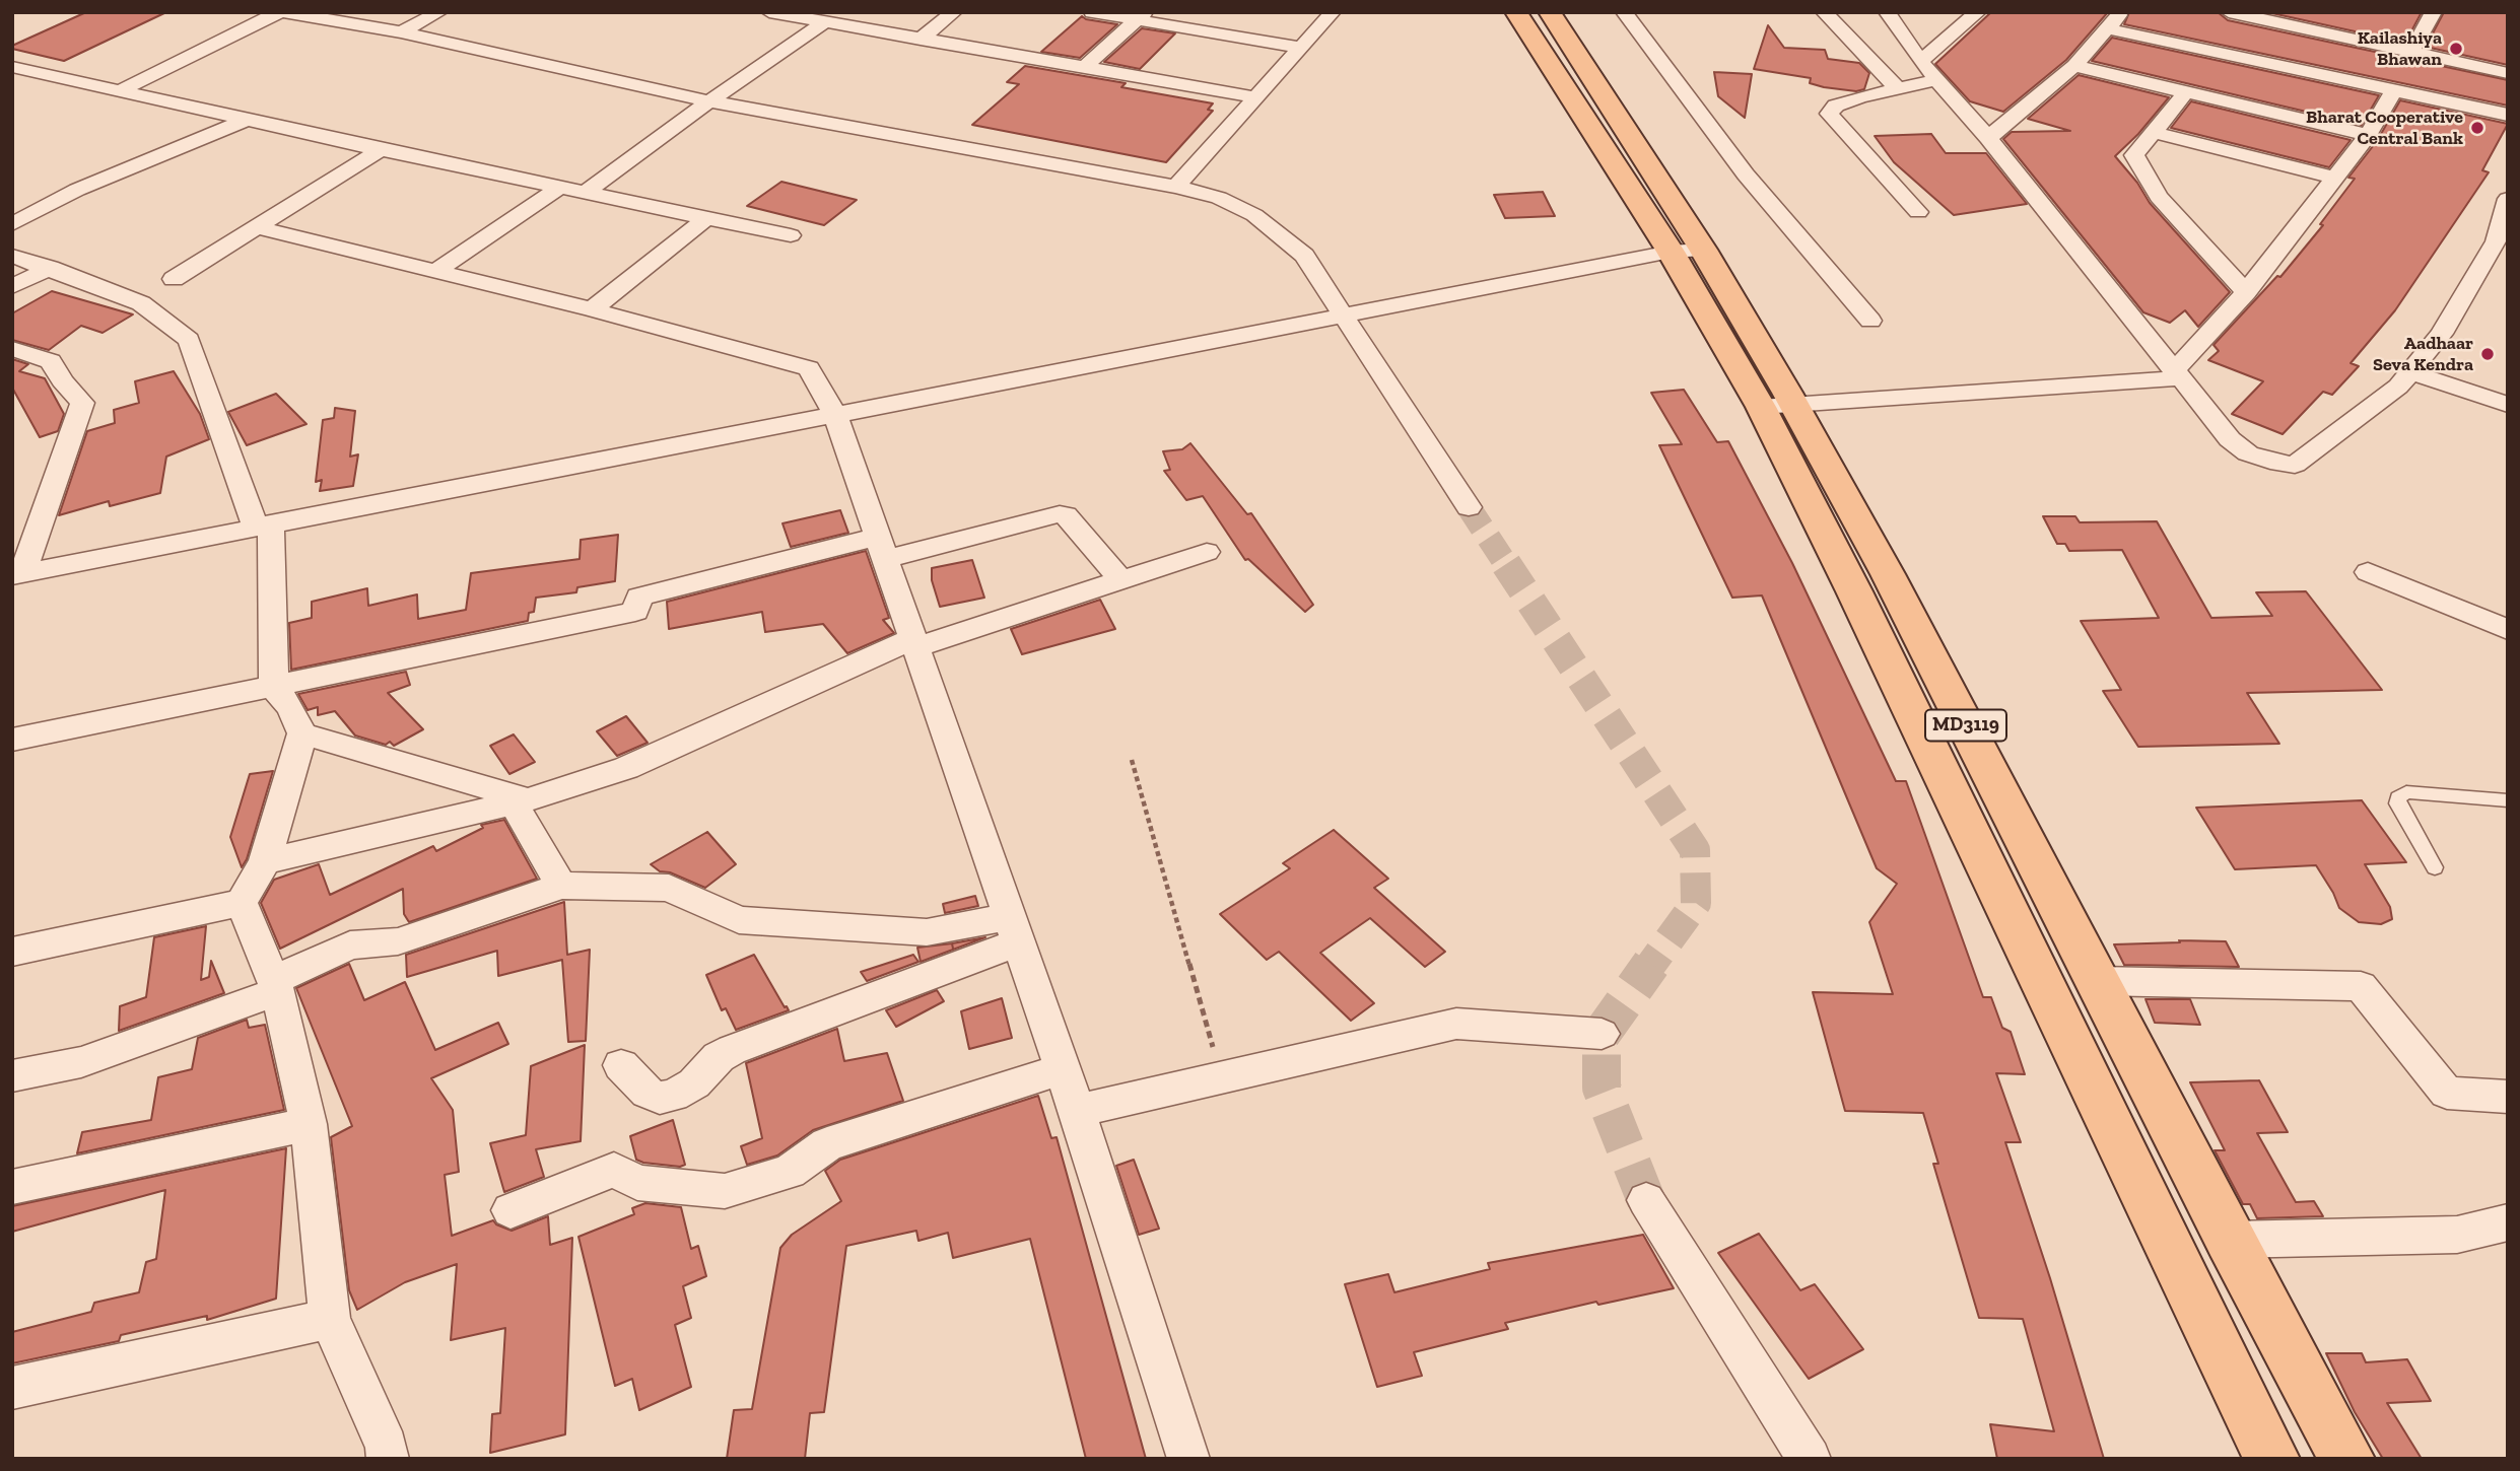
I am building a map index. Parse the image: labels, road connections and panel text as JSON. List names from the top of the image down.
{
  "streets": {
    "main road": ["MD3119"]
  },
  "places": ["Kailashiya Bhawan", "Bharat Cooperative Central Bank", "Aadhaar Seva Kendra"]
}
